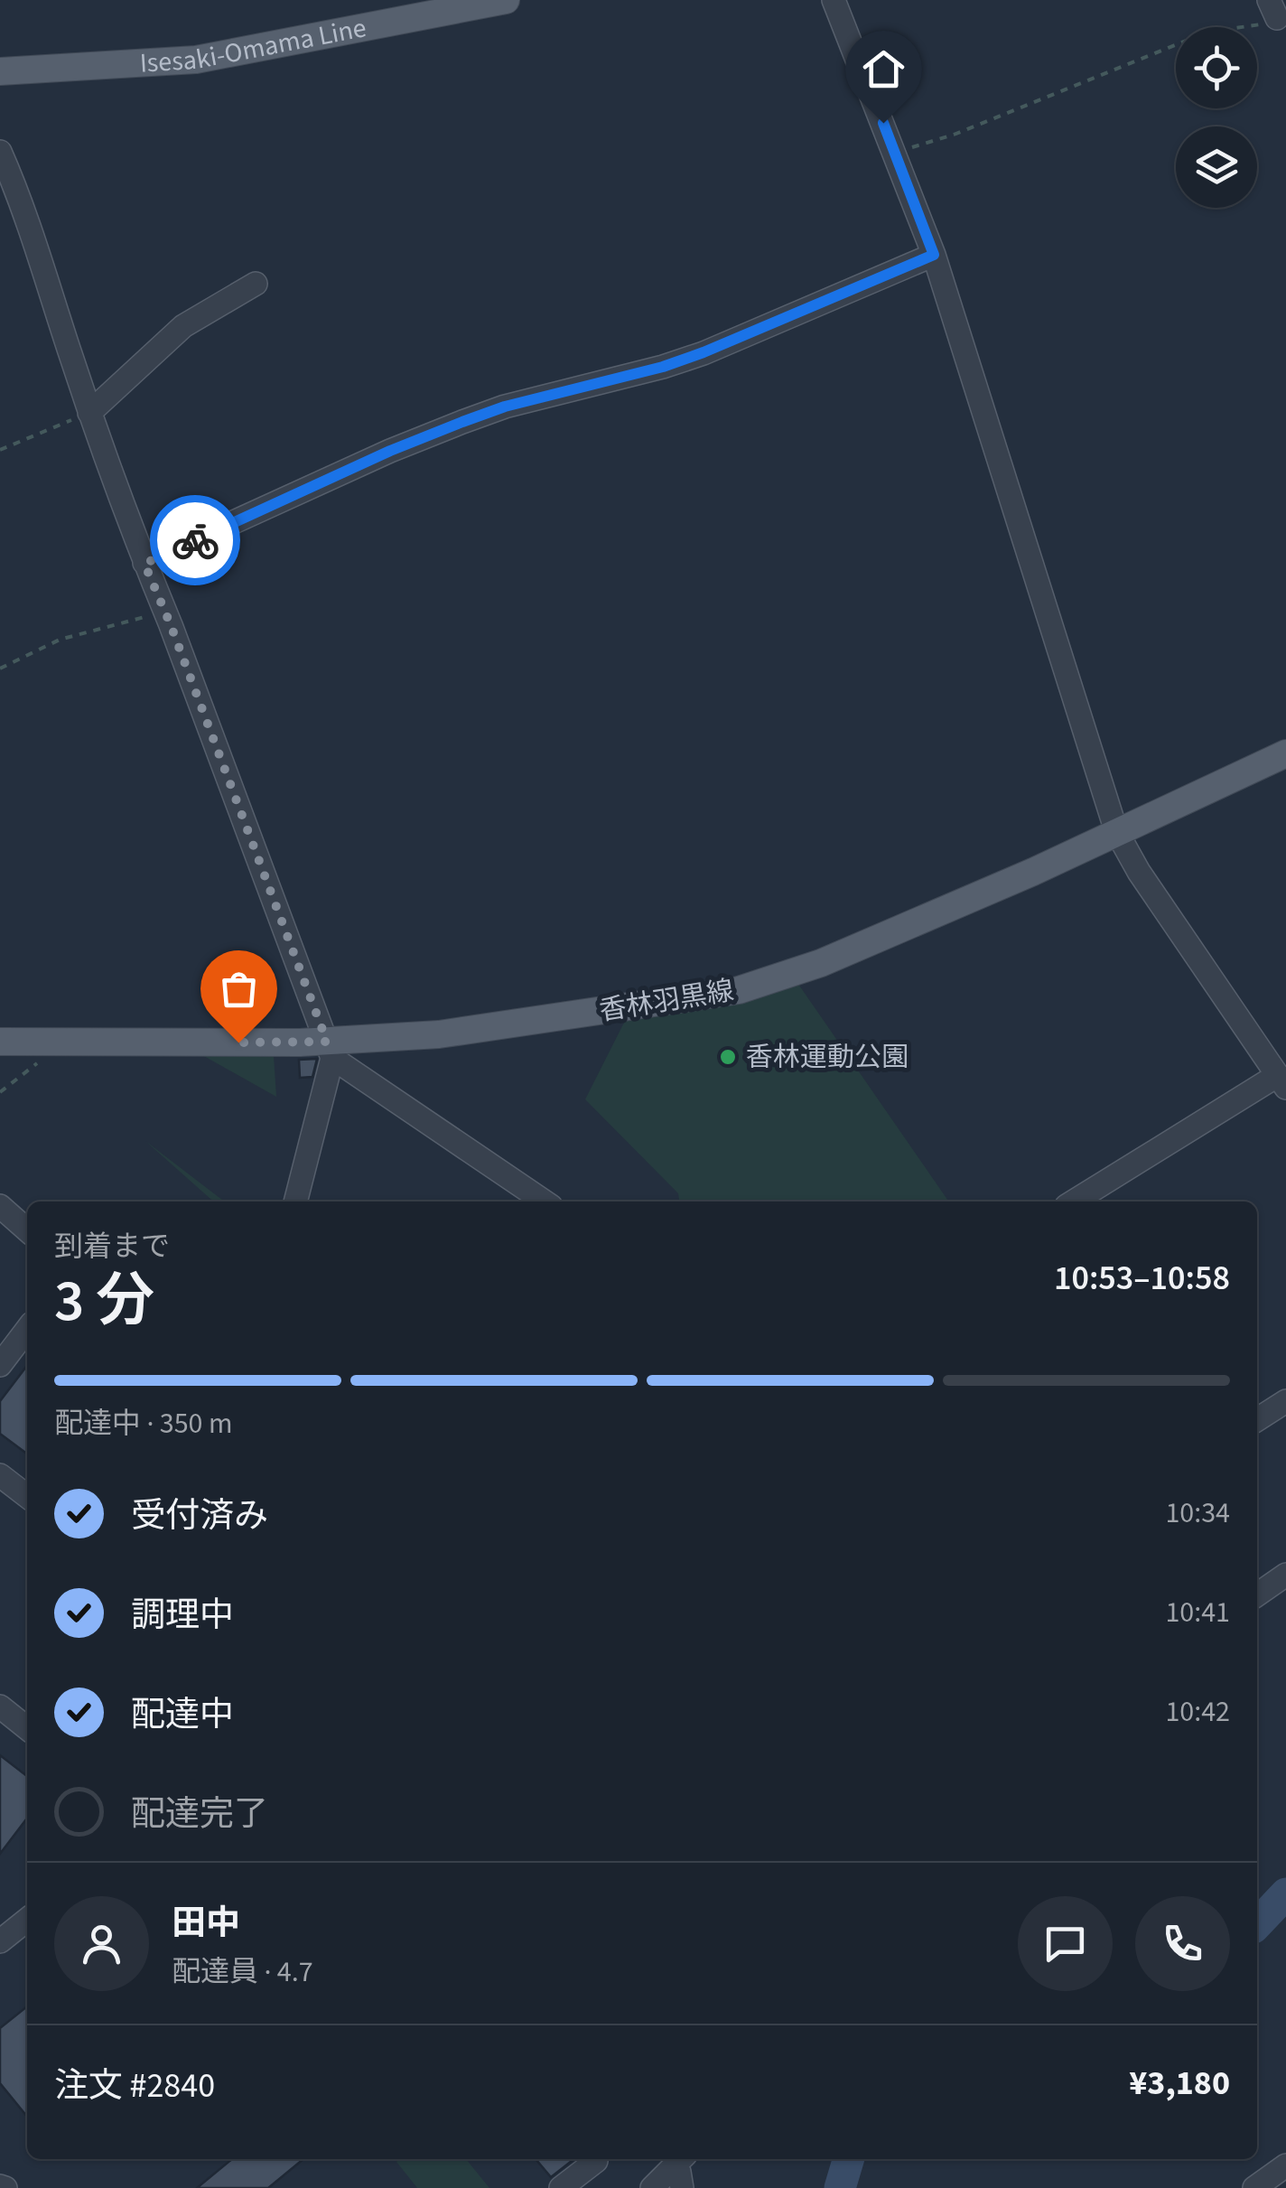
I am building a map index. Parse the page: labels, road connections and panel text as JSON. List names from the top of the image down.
{
  "streets": {
    "main road": ["Isesaki-Omama Line", "香林羽黒線"]
  },
  "places": ["香林運動公園"],
  "page": {
    "heading": ["3 分", "到着まで", "10:53–10:58"],
    "panel": [
      "田中",
      "配達員 · 4.7",
      "注文 #2840",
      "¥3,180"
    ],
    "bar": "配達中 · 350 m",
    "list": [
      ["受付済み", "10:34"],
      ["調理中", "10:41"],
      ["配達中", "10:42"],
      "配達完了"
    ]
  }
}
